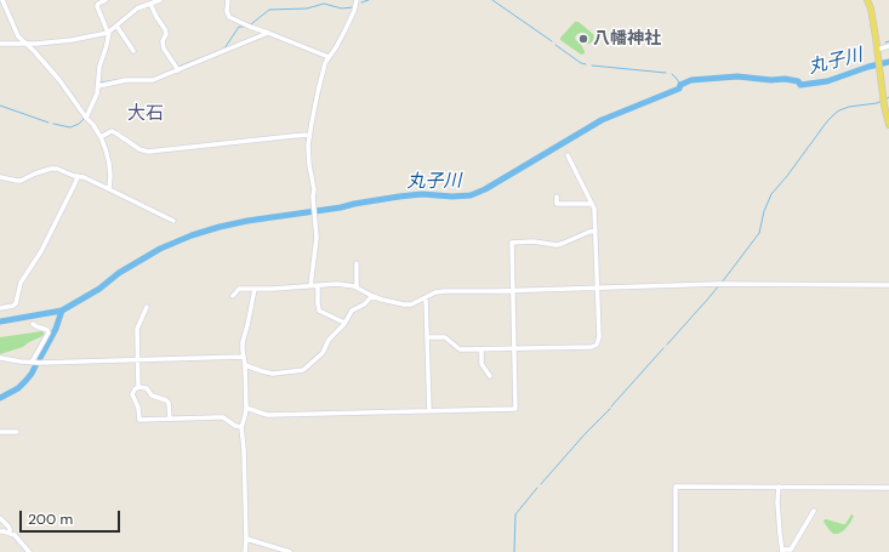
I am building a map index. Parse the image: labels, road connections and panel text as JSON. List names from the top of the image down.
{
  "districts": ["大石"],
  "water": ["丸子川"],
  "places": ["八幡神社"],
  "scale_bar": "200 m"
}
